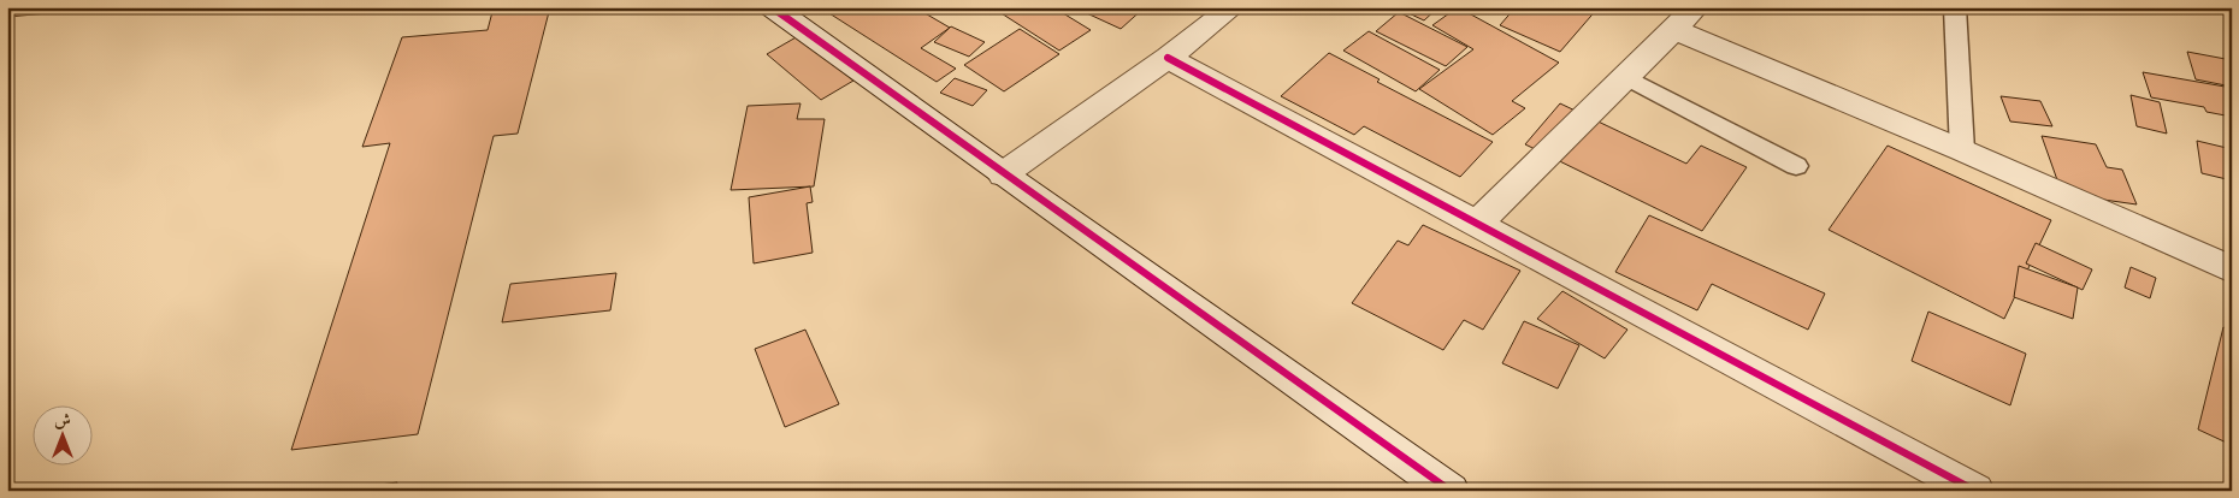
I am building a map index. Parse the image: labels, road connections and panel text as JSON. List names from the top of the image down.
{
  "north": "top"
}
